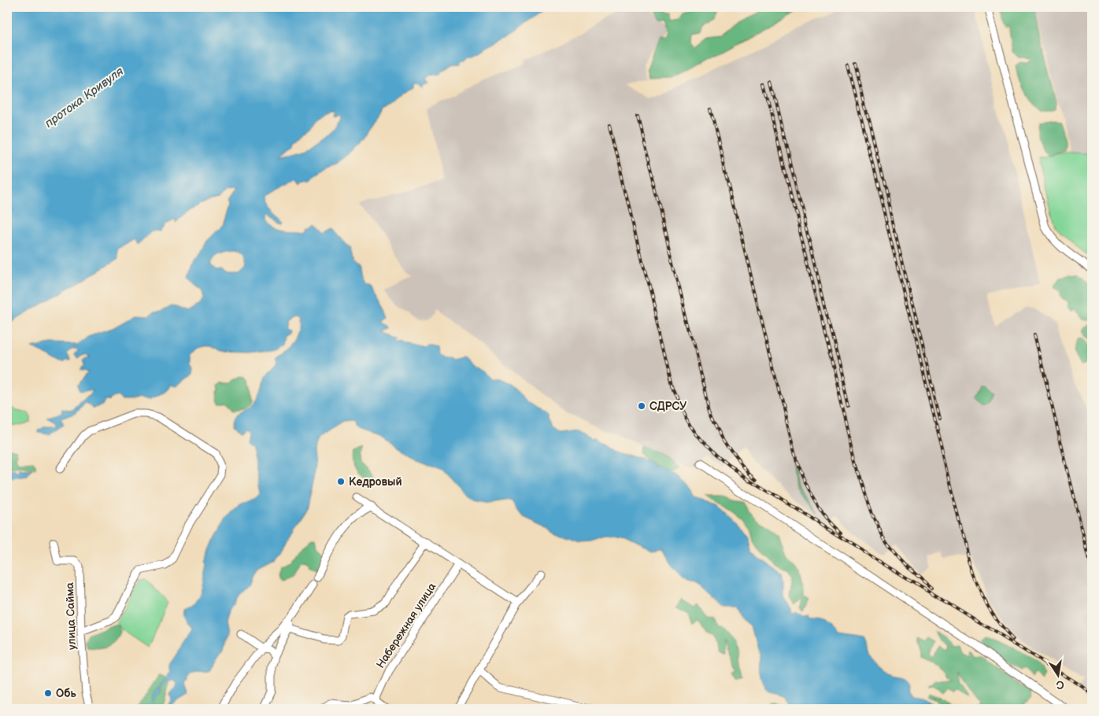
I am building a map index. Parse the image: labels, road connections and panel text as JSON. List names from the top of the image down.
{
  "streets": {
    "street": ["улица Сайма", "Набережная улица"]
  },
  "water": ["протока Кривуля"],
  "places": ["СДРСУ", "Кедровый", "Обь"],
  "north": "bottom"
}
